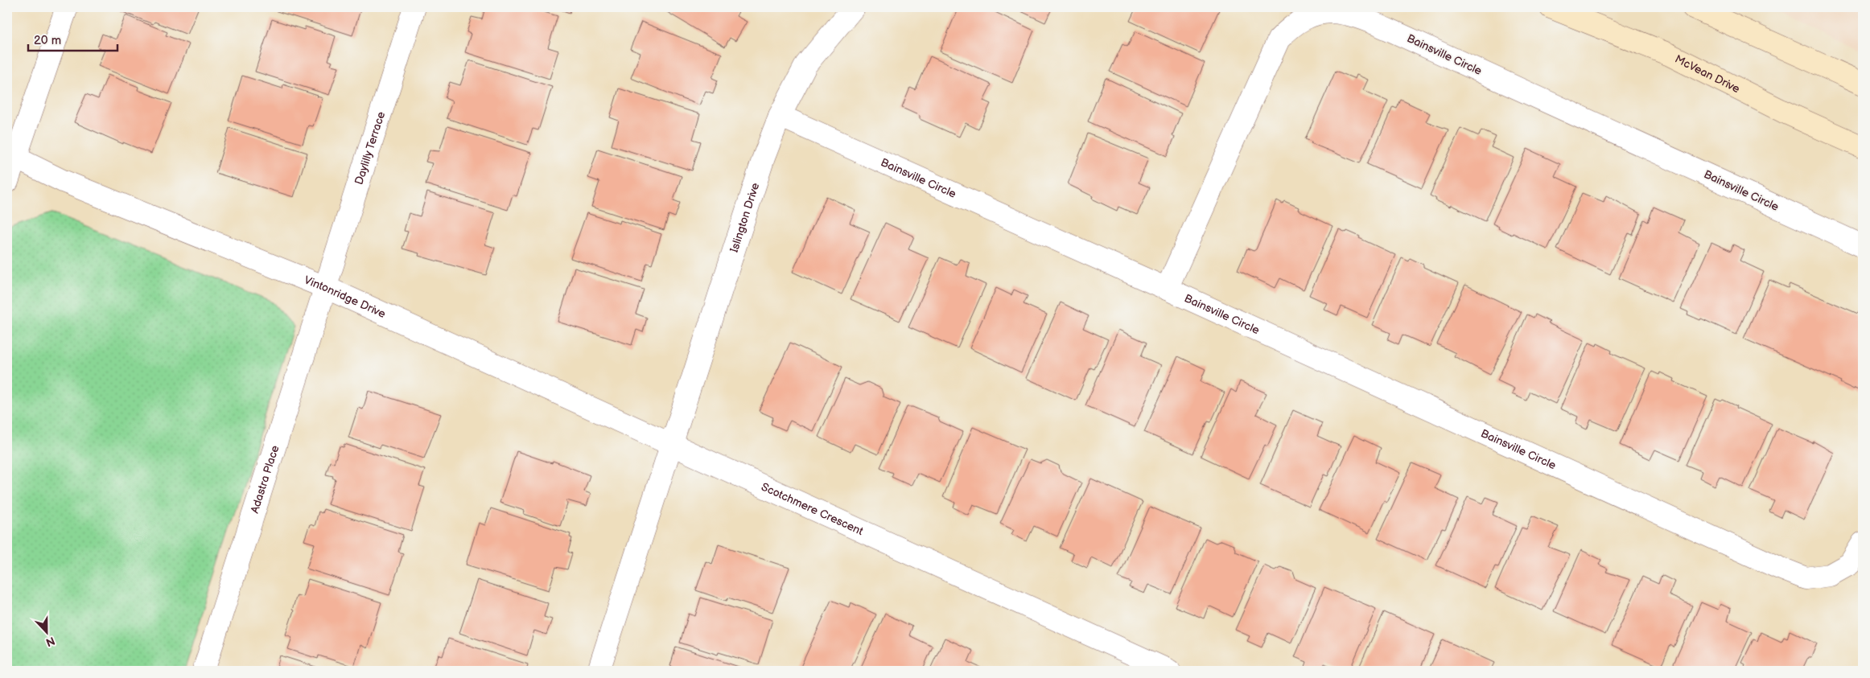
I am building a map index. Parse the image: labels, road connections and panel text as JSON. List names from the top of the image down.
{
  "streets": {
    "main road": ["McVean Drive"],
    "street": [
      "Bainsville Circle",
      "Daylilly Terrace",
      "Islington Drive",
      "Vintonridge Drive",
      "Adastra Place",
      "Scotchmere Crescent"
    ]
  },
  "crossings": [
    ["Bainsville Circle", "Islington Drive"],
    ["Daylilly Terrace", "Vintonridge Drive"],
    ["Daylilly Terrace", "Adastra Place"],
    ["Islington Drive", "Vintonridge Drive"],
    ["Islington Drive", "Scotchmere Crescent"],
    ["Vintonridge Drive", "Adastra Place"],
    ["Vintonridge Drive", "Scotchmere Crescent"]
  ],
  "scale_bar": "20 m",
  "north": "bottom"
}
